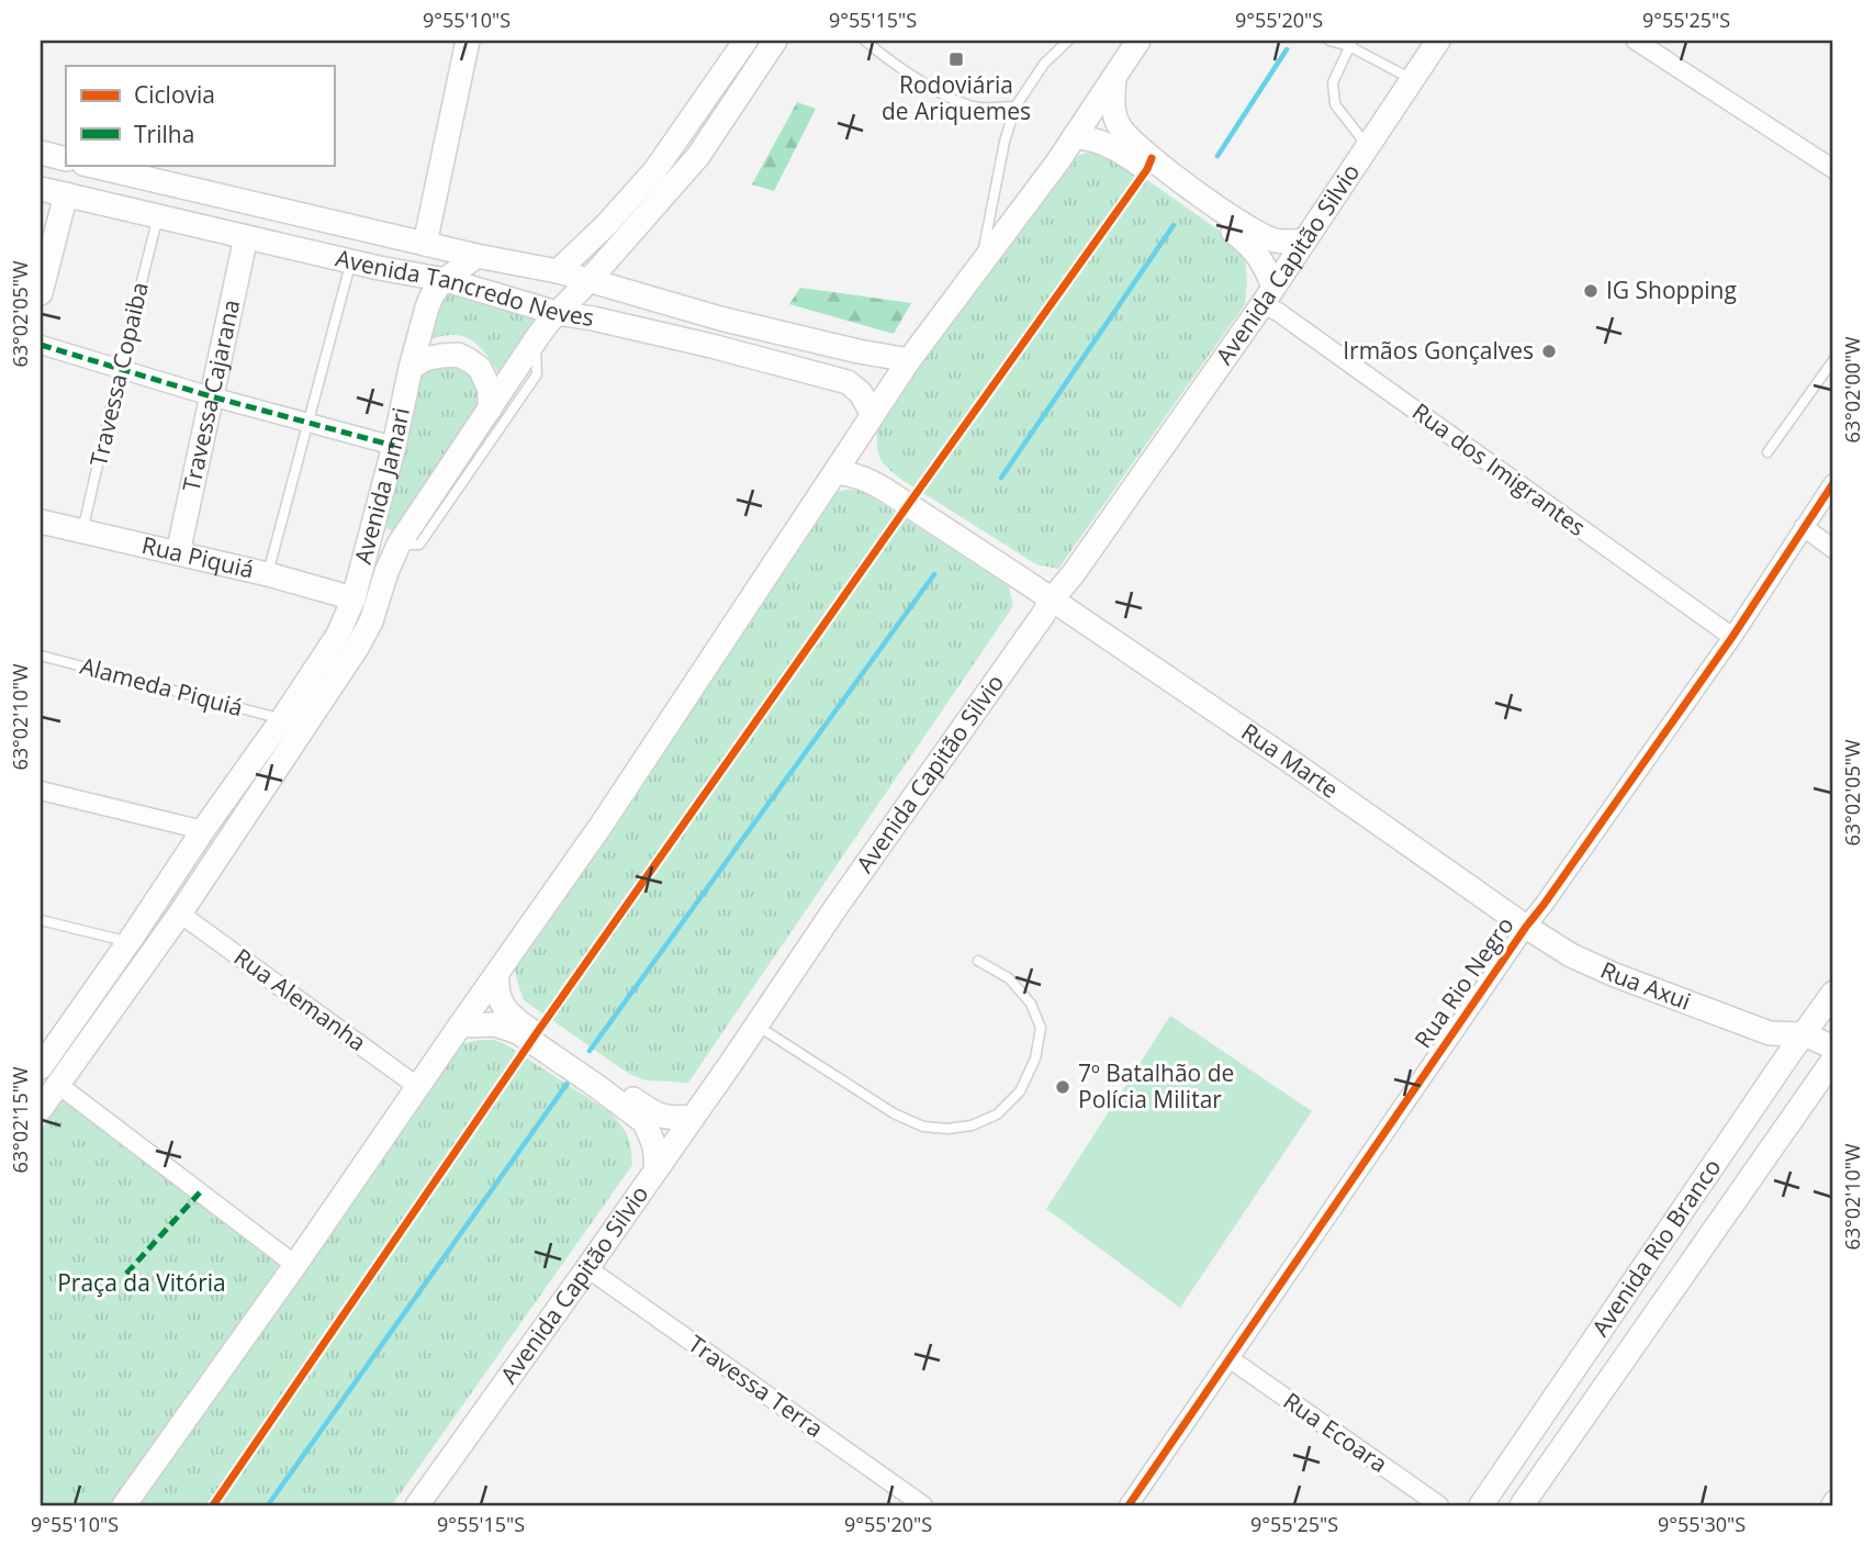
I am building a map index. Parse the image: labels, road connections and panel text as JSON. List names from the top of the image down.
{
  "streets": {
    "main road": [
      "Avenida Capitão Silvio",
      "Avenida Tancredo Neves",
      "Travessa Cajarana",
      "Avenida Jamari",
      "Rua Piquiá",
      "Rua Marte",
      "Rua Axui",
      "Avenida Rio Branco"
    ],
    "street": [
      "Rua dos Imigrantes",
      "Rua Rio Negro",
      "Rua Alemanha",
      "Travessa Terra",
      "Rua Ecoara"
    ],
    "lane": ["Travessa Copaiba", "Alameda Piquiá"]
  },
  "crossings": [
    ["Avenida Capitão Silvio", "Rua dos Imigrantes"],
    ["Avenida Capitão Silvio", "Rua Marte"],
    ["Avenida Capitão Silvio", "Travessa Terra"],
    ["Avenida Tancredo Neves", "Travessa Copaiba"],
    ["Avenida Tancredo Neves", "Travessa Cajarana"],
    ["Avenida Tancredo Neves", "Avenida Jamari"],
    ["Travessa Copaiba", "Rua Piquiá"],
    ["Travessa Cajarana", "Rua Piquiá"],
    ["Rua dos Imigrantes", "Rua Rio Negro"],
    ["Avenida Jamari", "Rua Piquiá"],
    ["Avenida Jamari", "Alameda Piquiá"],
    ["Avenida Jamari", "Rua Alemanha"],
    ["Rua Marte", "Rua Rio Negro"],
    ["Rua Marte", "Rua Axui"],
    ["Rua Rio Negro", "Rua Axui"],
    ["Rua Rio Negro", "Rua Ecoara"],
    ["Rua Axui", "Avenida Rio Branco"]
  ],
  "parks": ["Praça da Vitória"],
  "places": {
    "transit": ["Rodoviária de Ariquemes"],
    "other": ["IG Shopping", "Irmãos Gonçalves", "7º Batalhão de Polícia Militar"]
  },
  "legend": ["Ciclovia", "Trilha"],
  "coordinates": [
    "9°55'10\"S",
    "9°55'15\"S",
    "9°55'20\"S",
    "9°55'25\"S",
    "63°02'05\"W",
    "63°02'00\"W",
    "63°02'10\"W",
    "63°02'15\"W",
    "9°55'30\"S"
  ]
}
